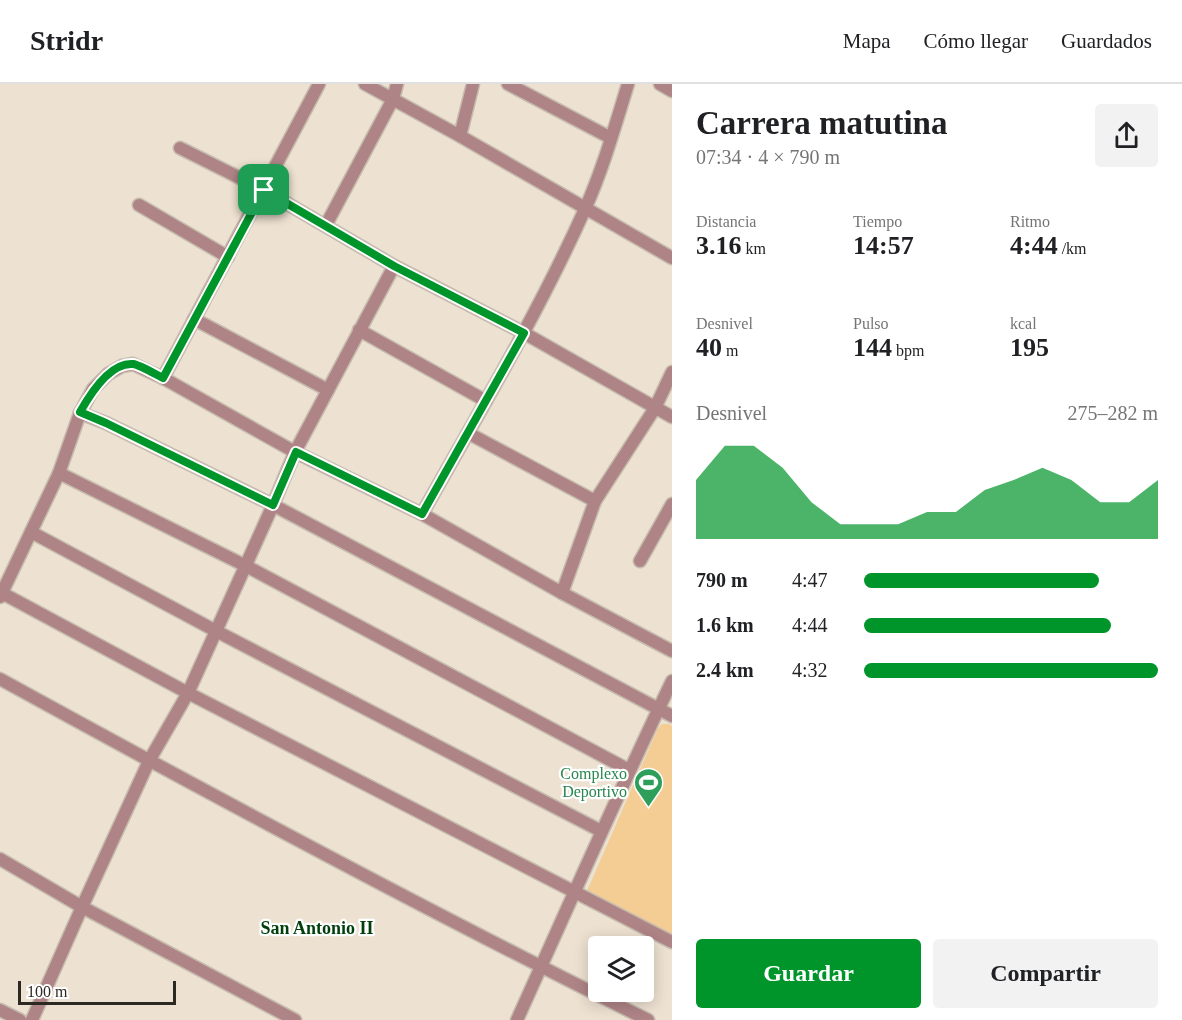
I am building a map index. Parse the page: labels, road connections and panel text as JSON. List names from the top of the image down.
{
  "districts": ["San Antonio II"],
  "places": {
    "sports": ["Complexo Deportivo"]
  },
  "scale_bar": "100 m",
  "page": {
    "header": "Stridr",
    "nav": ["Mapa", "Cómo llegar", "Guardados"],
    "heading": ["Carrera matutina", "07:34 · 4 × 790 m"],
    "stats": [
      ["Distancia", "3.16 km"],
      ["Tiempo", "14:57"],
      ["Ritmo", "4:44 /km"],
      ["Desnivel", "40 m"],
      ["Pulso", "144 bpm"],
      ["kcal", "195"]
    ],
    "chart": ["Desnivel", "275–282 m"],
    "list": [
      {
        "name": "790 m",
        "note": "4:47"
      },
      {
        "name": "1.6 km",
        "note": "4:44"
      },
      {
        "name": "2.4 km",
        "note": "4:32"
      }
    ],
    "buttons": ["Guardar", "Compartir"],
    "scale": "100 m"
  }
}
